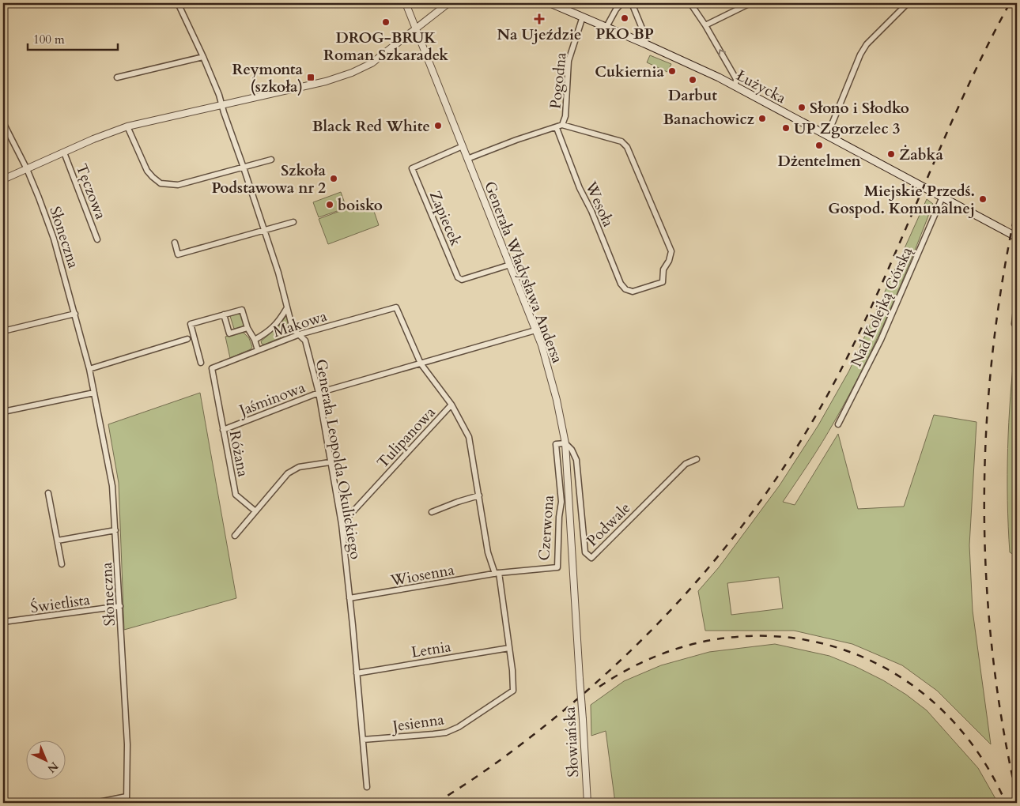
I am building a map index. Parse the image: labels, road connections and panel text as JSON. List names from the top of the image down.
{
  "streets": {
    "main road": ["Łużycka"],
    "street": [
      "Pogodna",
      "Tęczowa",
      "Wesoła",
      "Zapiecek",
      "Słoneczna",
      "Generała Władysława Andersa",
      "Nad Kolejką Górską",
      "Makowa",
      "Jaśminowa",
      "Tulipanowa",
      "Różana",
      "Generała Leopolda Okulickiego",
      "Podwale",
      "Czerwona",
      "Wiosenna",
      "Świetlista",
      "Letnia",
      "Jesienna",
      "Słowiańska"
    ]
  },
  "crossings": [
    ["Pogodna", "Łużycka"],
    ["Pogodna", "Wesoła"],
    ["Pogodna", "Generała Władysława Andersa"],
    ["Łużycka", "Nad Kolejką Górską"],
    ["Zapiecek", "Generała Władysława Andersa"],
    ["Słoneczna", "Świetlista"],
    ["Generała Władysława Andersa", "Jaśminowa"],
    ["Generała Władysława Andersa", "Podwale"],
    ["Generała Władysława Andersa", "Czerwona"],
    ["Generała Władysława Andersa", "Słowiańska"],
    ["Makowa", "Tulipanowa"],
    ["Makowa", "Różana"],
    ["Makowa", "Generała Leopolda Okulickiego"],
    ["Jaśminowa", "Tulipanowa"],
    ["Jaśminowa", "Różana"],
    ["Jaśminowa", "Generała Leopolda Okulickiego"],
    ["Tulipanowa", "Generała Leopolda Okulickiego"],
    ["Generała Leopolda Okulickiego", "Wiosenna"],
    ["Generała Leopolda Okulickiego", "Letnia"],
    ["Generała Leopolda Okulickiego", "Jesienna"],
    ["Podwale", "Czerwona"],
    ["Czerwona", "Wiosenna"],
    ["Letnia", "Jesienna"]
  ],
  "places": {
    "other": [
      "PKO BP",
      "DROG-BRUK Roman Szkaradek",
      "Cukiernia",
      "Darbut",
      "Słono i Słodko",
      "Banachowicz",
      "Black Red White",
      "UP Zgorzelec 3",
      "Dżentelmen",
      "Żabka",
      "Szkoła Podstawowa nr 2",
      "Miejskie Przedś. Gospod. Komunalnej",
      "boisko"
    ],
    "health": ["Na Ujeździe"],
    "transit": ["Reymonta (szkoła)"]
  },
  "scale_bar": "100 m",
  "north": "bottom right"
}
